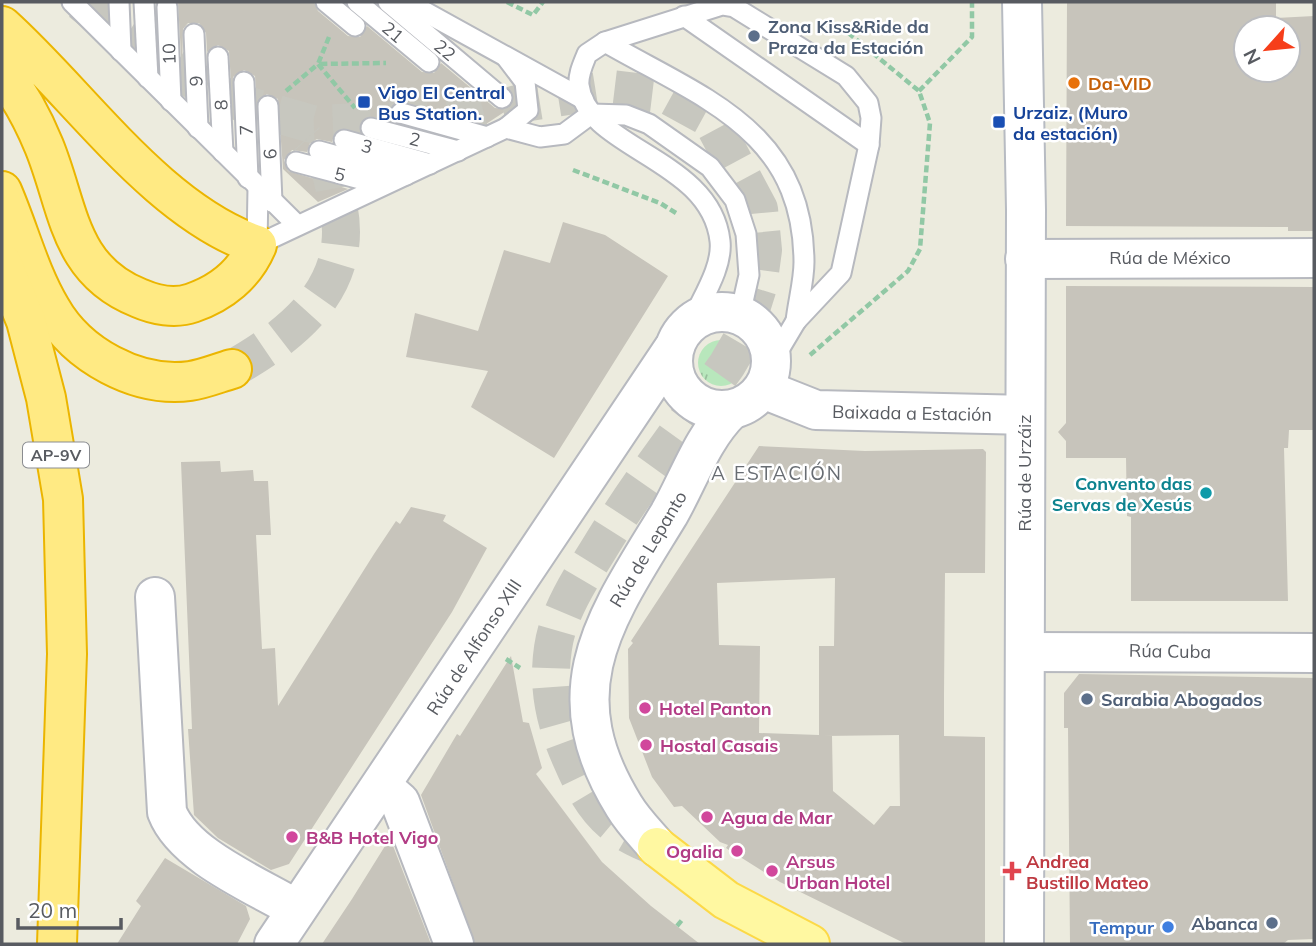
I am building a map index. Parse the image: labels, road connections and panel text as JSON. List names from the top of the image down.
{
  "streets": {
    "highway": ["AP-9V"],
    "street": [
      "Rúa de México",
      "Baixada a Estación",
      "Rúa de Urzáiz",
      "Rúa de Lepanto",
      "Rúa de Alfonso XIII",
      "Rúa Cuba"
    ],
    "lane": [
      "21",
      "22",
      "10",
      "9",
      "8",
      "7",
      "2",
      "3",
      "6",
      "5"
    ]
  },
  "crossings": [
    ["Rúa de México", "Rúa de Urzáiz"],
    ["Baixada a Estación", "Rúa de Urzáiz"],
    ["Baixada a Estación", "Rúa de Lepanto"],
    ["Baixada a Estación", "Rúa de Alfonso XIII"],
    ["Rúa de Urzáiz", "Rúa Cuba"],
    ["Rúa de Lepanto", "Rúa de Alfonso XIII"]
  ],
  "districts": ["A ESTACIÓN"],
  "places": {
    "other": [
      "Zona Kiss&Ride da Praza da Estación",
      "Da-VID",
      "Convento das Servas de Xesús",
      "Sarabia Abogados",
      "Hotel Panton",
      "Hostal Casais",
      "Agua de Mar",
      "B&B Hotel Vigo",
      "Ogalia",
      "Arsus Urban Hotel",
      "Abanca",
      "Tempur"
    ],
    "transit": ["Vigo EI Central Bus Station.", "Urzaiz, (Muro da estación)"],
    "health": ["Andrea Bustillo Mateo"]
  },
  "scale_bar": "20 m",
  "north": "bottom left"
}
